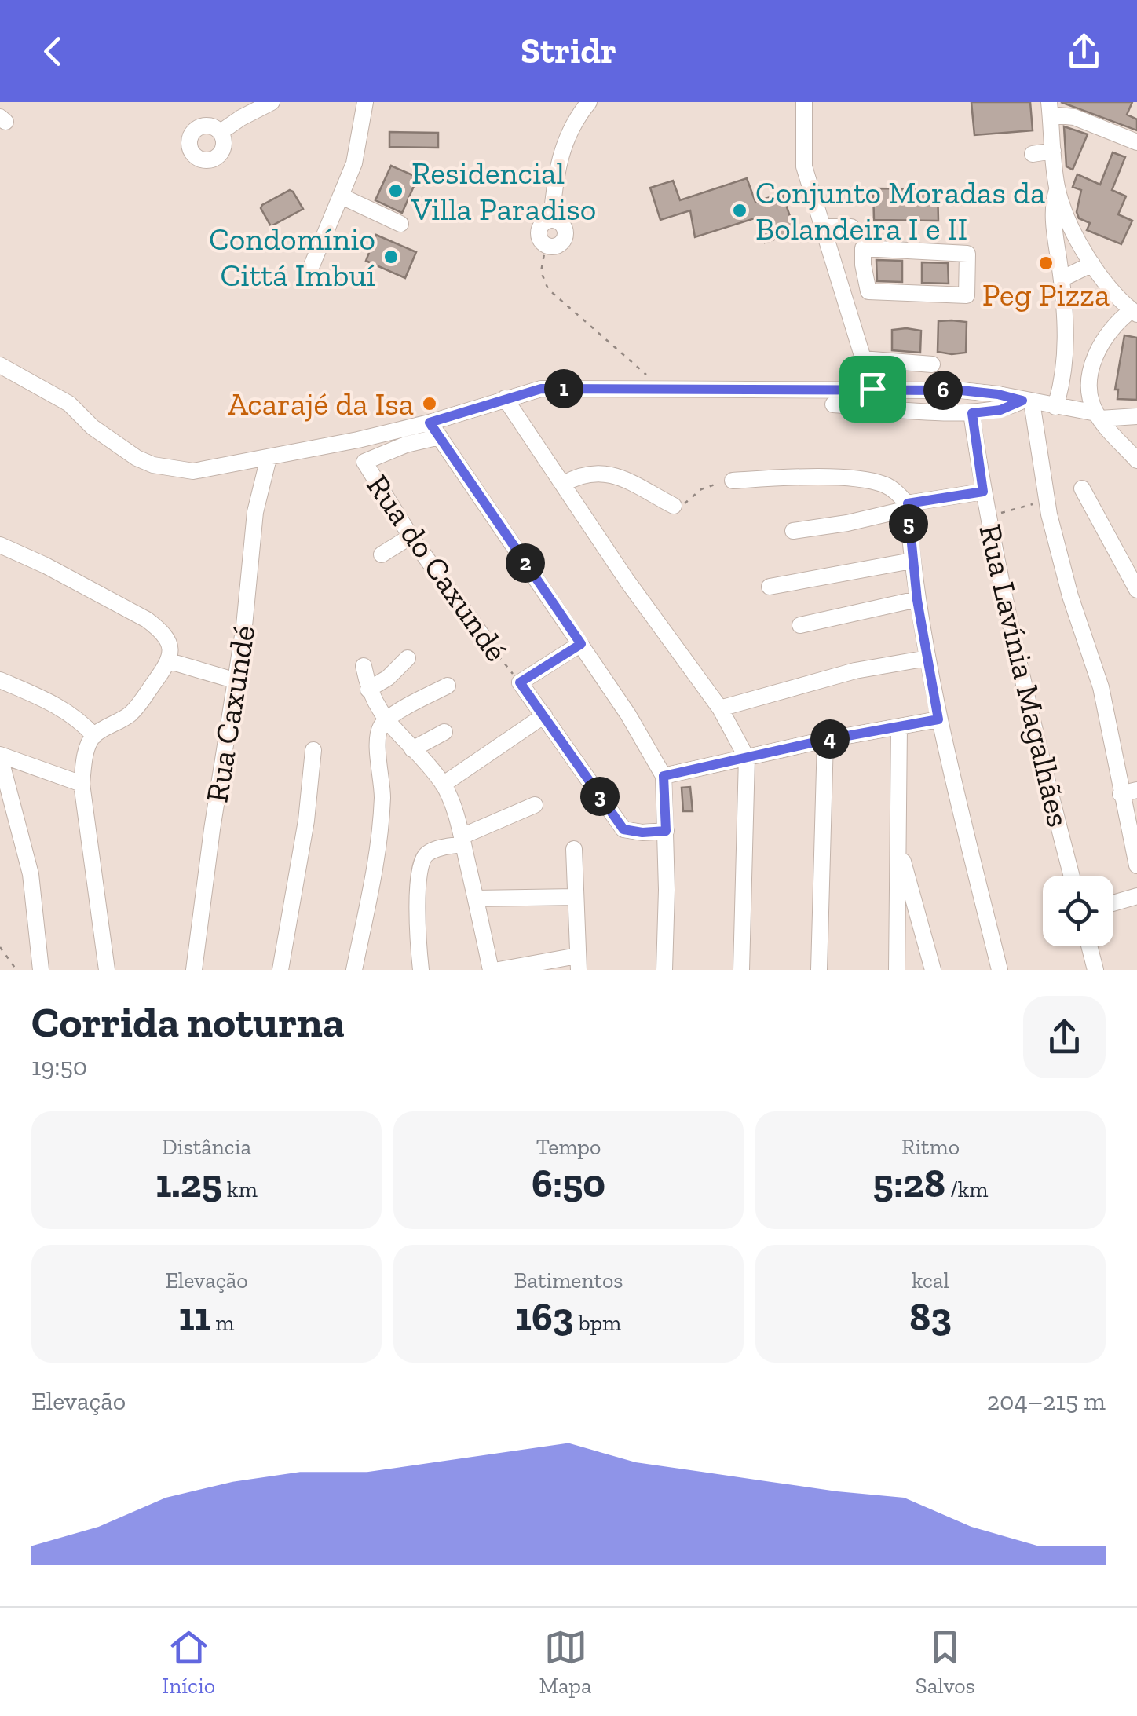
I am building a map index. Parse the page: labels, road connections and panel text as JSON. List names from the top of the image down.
{
  "streets": {
    "street": ["Rua do Caxundé", "Rua Lavínia Magalhães", "Rua Caxundé"]
  },
  "places": [
    "Residencial Villa Paradiso",
    "Conjunto Moradas da Bolandeira I e II",
    "Condomínio Cittá Imbuí",
    "Peg Pizza",
    "Acarajé da Isa"
  ],
  "page": {
    "header": "Stridr",
    "pins": [
      "1",
      "6",
      "5",
      "2",
      "4",
      "3"
    ],
    "heading": ["Corrida noturna", "19:50"],
    "stats": [
      ["Distância", "1.25 km"],
      ["Tempo", "6:50"],
      ["Ritmo", "5:28 /km"],
      ["Elevação", "11 m"],
      ["Batimentos", "163 bpm"],
      ["kcal", "83"]
    ],
    "chart": ["Elevação", "204–215 m"],
    "tabs": ["Início", "Mapa", "Salvos"]
  }
}
